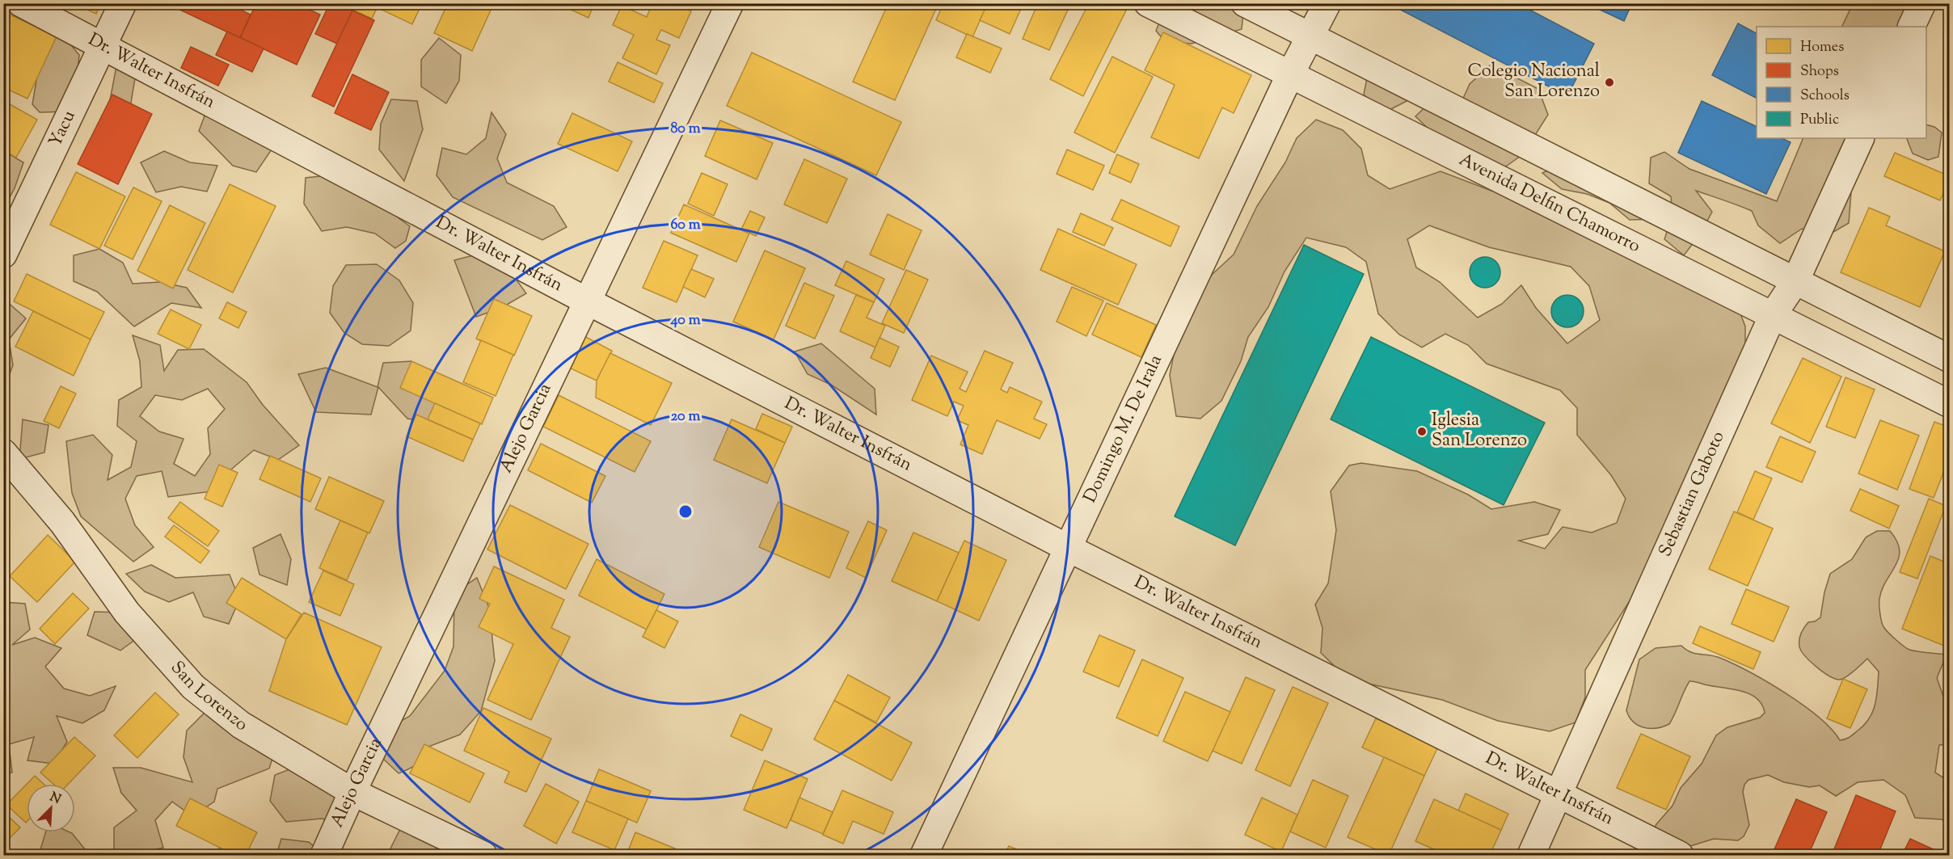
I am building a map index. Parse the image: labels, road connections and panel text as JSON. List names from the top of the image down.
{
  "streets": {
    "street": [
      "Dr. Walter Insfrán",
      "Yacu",
      "Avenida Delfin Chamorro",
      "Alejo Garcia",
      "Domingo M. De Irala",
      "Sebastian Gaboto",
      "San Lorenzo"
    ]
  },
  "crossings": [
    ["Dr. Walter Insfrán", "Yacu"],
    ["Dr. Walter Insfrán", "Alejo Garcia"],
    ["Dr. Walter Insfrán", "Domingo M. De Irala"],
    ["Dr. Walter Insfrán", "Sebastian Gaboto"],
    ["Avenida Delfin Chamorro", "Domingo M. De Irala"],
    ["Avenida Delfin Chamorro", "Sebastian Gaboto"],
    ["Alejo Garcia", "San Lorenzo"]
  ],
  "places": ["Colegio Nacional San Lorenzo", "Iglesia San Lorenzo"],
  "legend": [
    "Homes",
    "Shops",
    "Schools",
    "Public"
  ],
  "north": "top right",
  "rings": [
    "80 m",
    "60 m",
    "40 m",
    "20 m"
  ]
}
